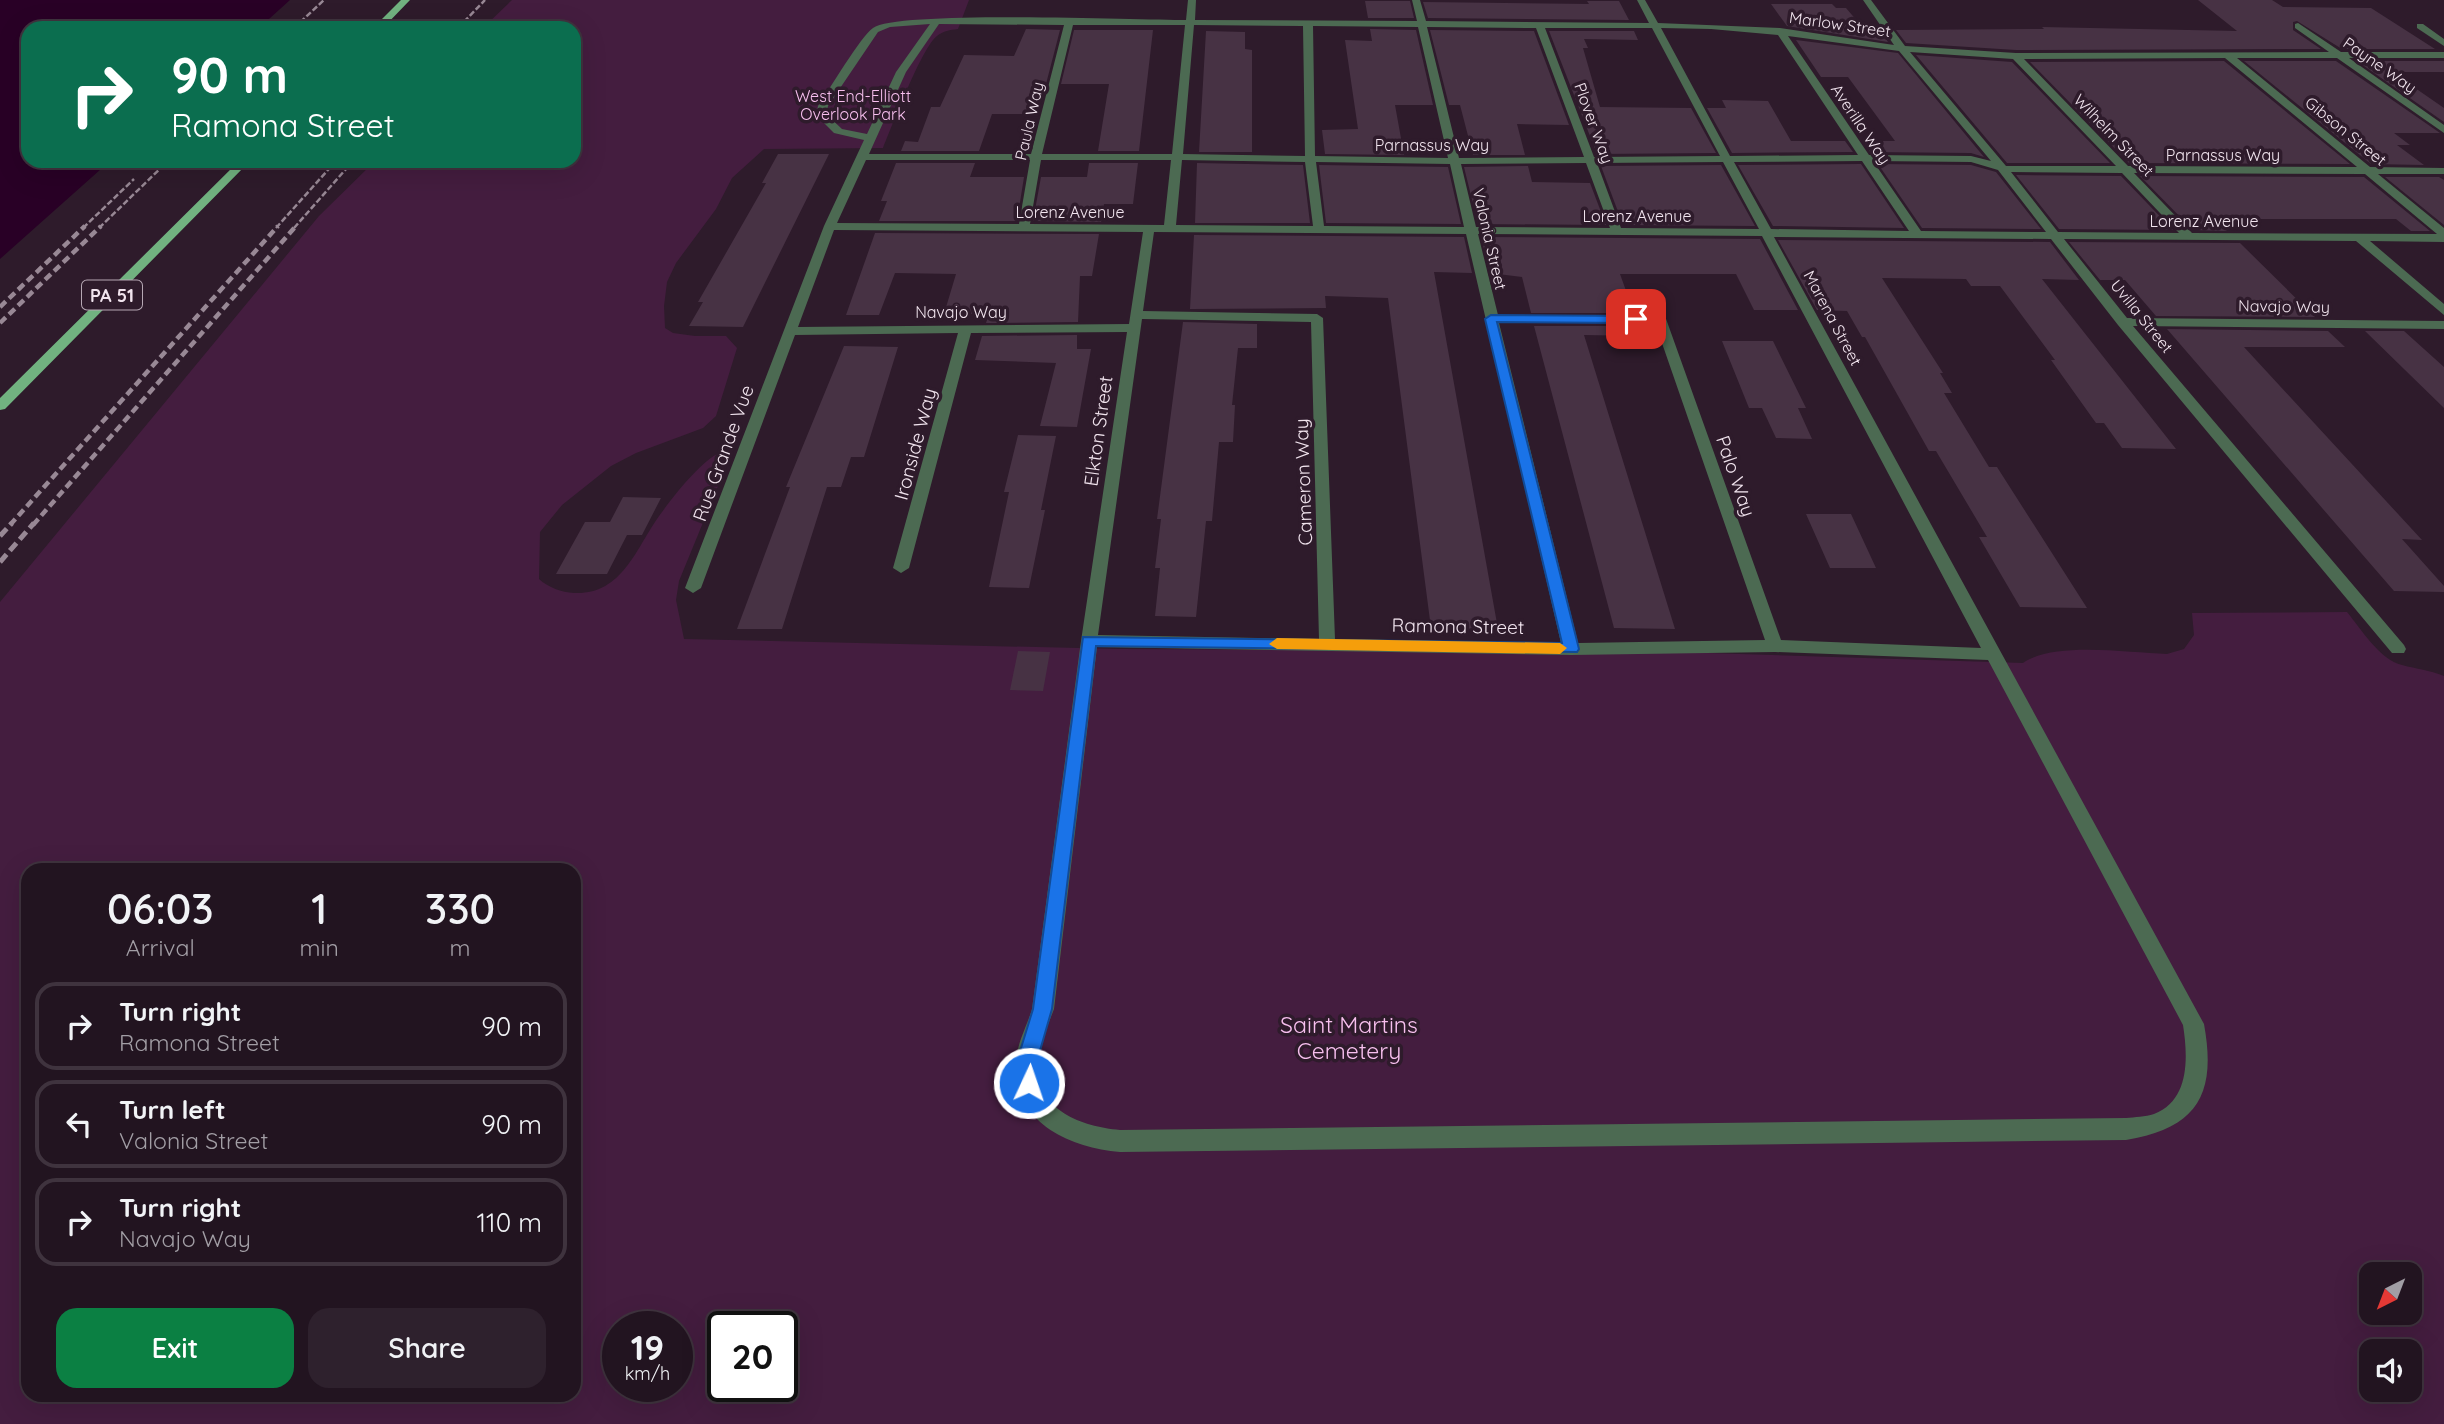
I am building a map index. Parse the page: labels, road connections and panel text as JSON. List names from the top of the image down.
{
  "streets": {
    "main road": ["PA 51"],
    "street": [
      "Marlow Street",
      "Payne Way",
      "Paula Way",
      "Plover Way",
      "Averilla Way",
      "Gibson Street",
      "Wilhelm Street",
      "Parnassus Way",
      "Lorenz Avenue",
      "Valonia Street",
      "Navajo Way",
      "Uvilla Street",
      "Marena Street",
      "Elkton Street",
      "Ironside Way",
      "Rue Grande Vue",
      "Palo Way",
      "Cameron Way",
      "Ramona Street"
    ]
  },
  "crossings": [
    ["Marlow Street", "Payne Way"],
    ["Marlow Street", "Paula Way"],
    ["Marlow Street", "Plover Way"],
    ["Marlow Street", "Averilla Way"],
    ["Marlow Street", "Gibson Street"],
    ["Marlow Street", "Wilhelm Street"],
    ["Marlow Street", "Valonia Street"],
    ["Marlow Street", "Uvilla Street"],
    ["Marlow Street", "Marena Street"],
    ["Paula Way", "Parnassus Way"],
    ["Paula Way", "Lorenz Avenue"],
    ["Plover Way", "Parnassus Way"],
    ["Plover Way", "Lorenz Avenue"],
    ["Averilla Way", "Parnassus Way"],
    ["Averilla Way", "Lorenz Avenue"],
    ["Gibson Street", "Parnassus Way"],
    ["Gibson Street", "Lorenz Avenue"],
    ["Wilhelm Street", "Parnassus Way"],
    ["Wilhelm Street", "Lorenz Avenue"],
    ["Parnassus Way", "Valonia Street"],
    ["Parnassus Way", "Uvilla Street"],
    ["Parnassus Way", "Marena Street"],
    ["Lorenz Avenue", "Valonia Street"],
    ["Lorenz Avenue", "Uvilla Street"],
    ["Lorenz Avenue", "Marena Street"],
    ["Lorenz Avenue", "Elkton Street"],
    ["Lorenz Avenue", "Rue Grande Vue"],
    ["Valonia Street", "Palo Way"],
    ["Valonia Street", "Ramona Street"],
    ["Navajo Way", "Uvilla Street"],
    ["Navajo Way", "Elkton Street"],
    ["Navajo Way", "Ironside Way"],
    ["Navajo Way", "Rue Grande Vue"],
    ["Navajo Way", "Cameron Way"],
    ["Marena Street", "Elkton Street"],
    ["Marena Street", "Ramona Street"],
    ["Elkton Street", "Ramona Street"],
    ["Palo Way", "Ramona Street"],
    ["Cameron Way", "Ramona Street"]
  ],
  "parks": ["West End-Elliott Overlook Park", "Saint Martins Cemetery"],
  "north": "bottom left",
  "page": {
    "turn": ["90 m", "Ramona Street"],
    "eta": [
      "06:03",
      "Arrival",
      "1",
      "min",
      "330",
      "m"
    ],
    "list": [
      {
        "name": "Turn right",
        "note": "Ramona Street",
        "value": "90 m"
      },
      {
        "name": "Turn left",
        "note": "Valonia Street",
        "value": "90 m"
      },
      {
        "name": "Turn right",
        "note": "Navajo Way",
        "value": "110 m"
      }
    ],
    "buttons": ["Exit", "Share"],
    "speed": "19 km/h",
    "limit": "20"
  }
}
